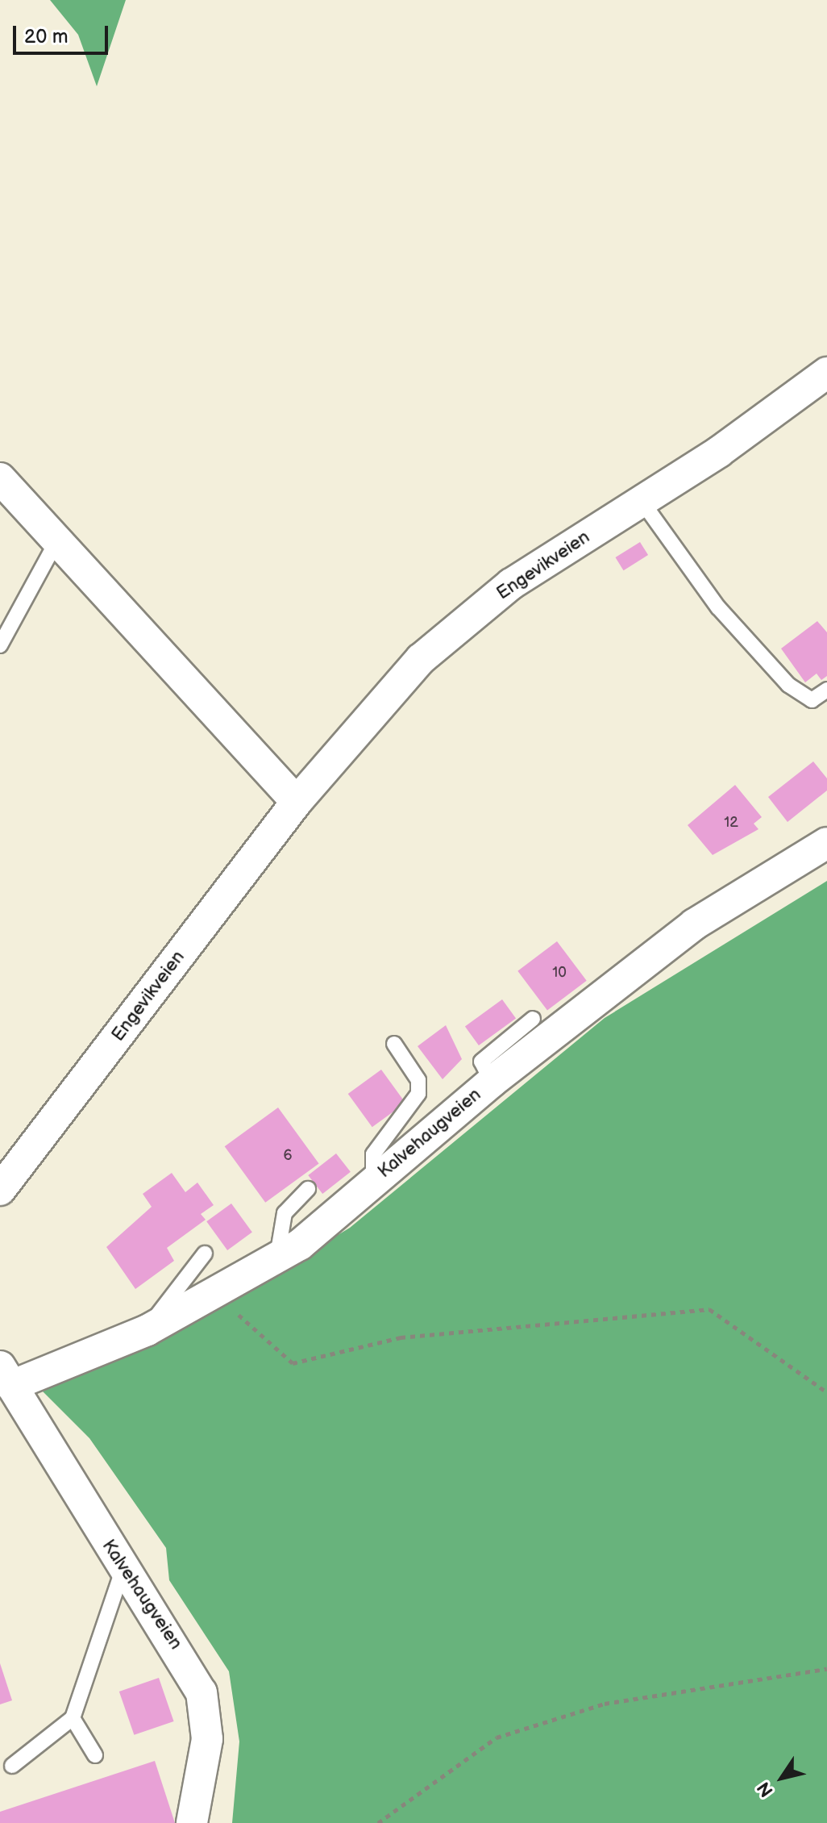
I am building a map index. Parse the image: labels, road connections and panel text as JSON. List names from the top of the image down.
{
  "streets": {
    "street": ["Engevikveien", "Kalvehaugveien"]
  },
  "house_numbers": ["12", "10", "6"],
  "scale_bar": "20 m",
  "north": "bottom left"
}
